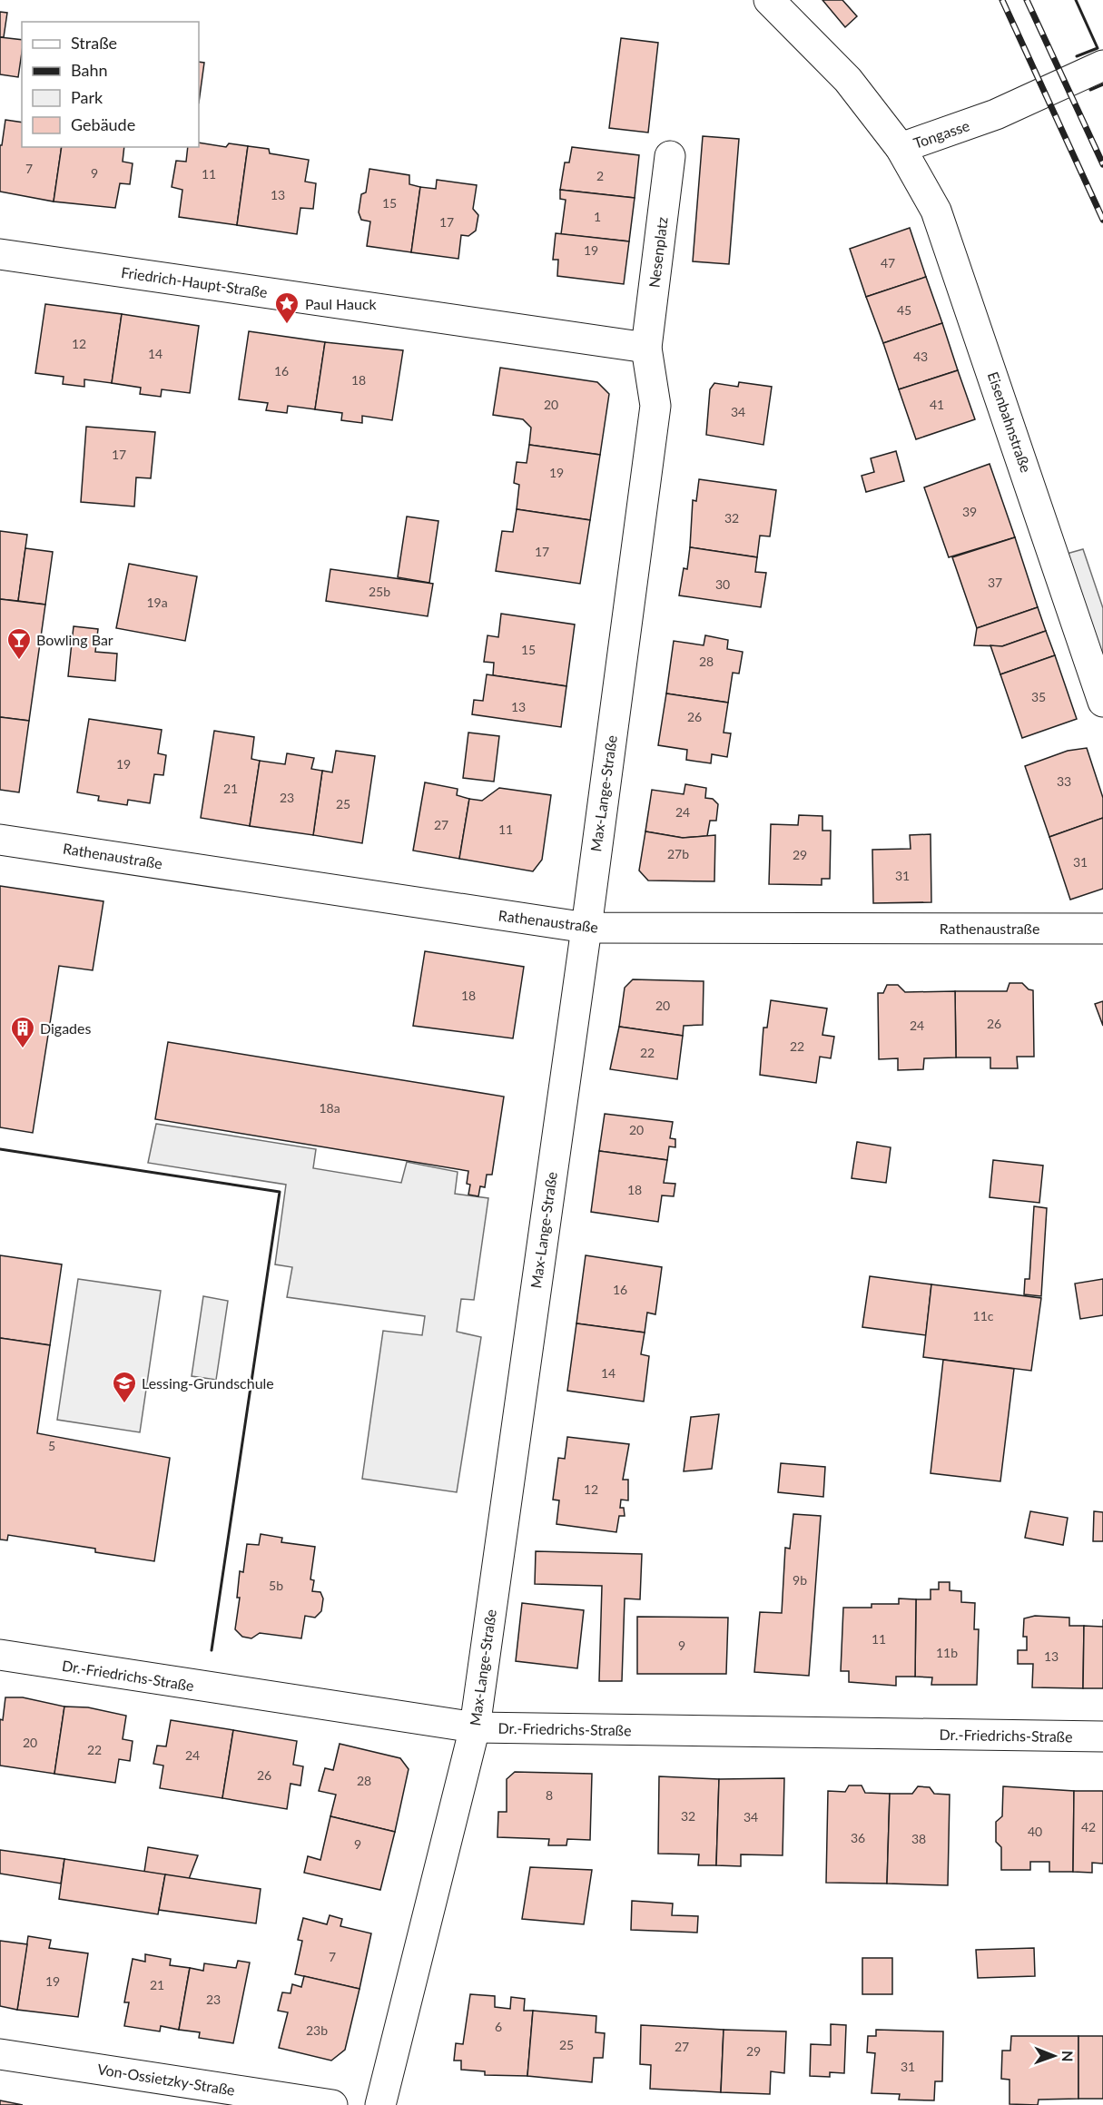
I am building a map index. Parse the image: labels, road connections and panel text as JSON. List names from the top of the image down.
{
  "streets": {
    "street": [
      "Tongasse",
      "Nesenplatz",
      "Friedrich-Haupt-Straße",
      "Eisenbahnstraße",
      "Max-Lange-Straße",
      "Rathenaustraße",
      "Dr.-Friedrichs-Straße",
      "Von-Ossietzky-Straße"
    ]
  },
  "crossings": [
    ["Tongasse", "Eisenbahnstraße"],
    ["Nesenplatz", "Friedrich-Haupt-Straße"],
    ["Nesenplatz", "Max-Lange-Straße"],
    ["Friedrich-Haupt-Straße", "Max-Lange-Straße"],
    ["Max-Lange-Straße", "Rathenaustraße"],
    ["Max-Lange-Straße", "Dr.-Friedrichs-Straße"]
  ],
  "places": {
    "place": ["Paul Hauck"],
    "bar": ["Bowling Bar"],
    "building": ["Digades"],
    "school or university": ["Lessing-Grundschule"]
  },
  "house_numbers": [
    "7",
    "9",
    "11",
    "2",
    "13",
    "15",
    "1",
    "17",
    "19",
    "47",
    "45",
    "12",
    "14",
    "43",
    "16",
    "18",
    "20",
    "41",
    "34",
    "17",
    "19",
    "39",
    "32",
    "17",
    "37",
    "30",
    "25b",
    "19a",
    "15",
    "28",
    "35",
    "13",
    "26",
    "19",
    "33",
    "21",
    "23",
    "25",
    "24",
    "27",
    "11",
    "27b",
    "29",
    "31",
    "31",
    "18",
    "20",
    "26",
    "24",
    "22",
    "22",
    "18a",
    "20",
    "18",
    "16",
    "11c",
    "14",
    "5",
    "12",
    "9b",
    "5b",
    "11",
    "9",
    "11b",
    "13",
    "20",
    "22",
    "24",
    "26",
    "28",
    "8",
    "32",
    "34",
    "42",
    "40",
    "36",
    "38",
    "9",
    "7",
    "19",
    "21",
    "23",
    "6",
    "23b",
    "25",
    "27",
    "29",
    "31"
  ],
  "legend": [
    "Straße",
    "Bahn",
    "Park",
    "Gebäude"
  ],
  "north": "right"
}
